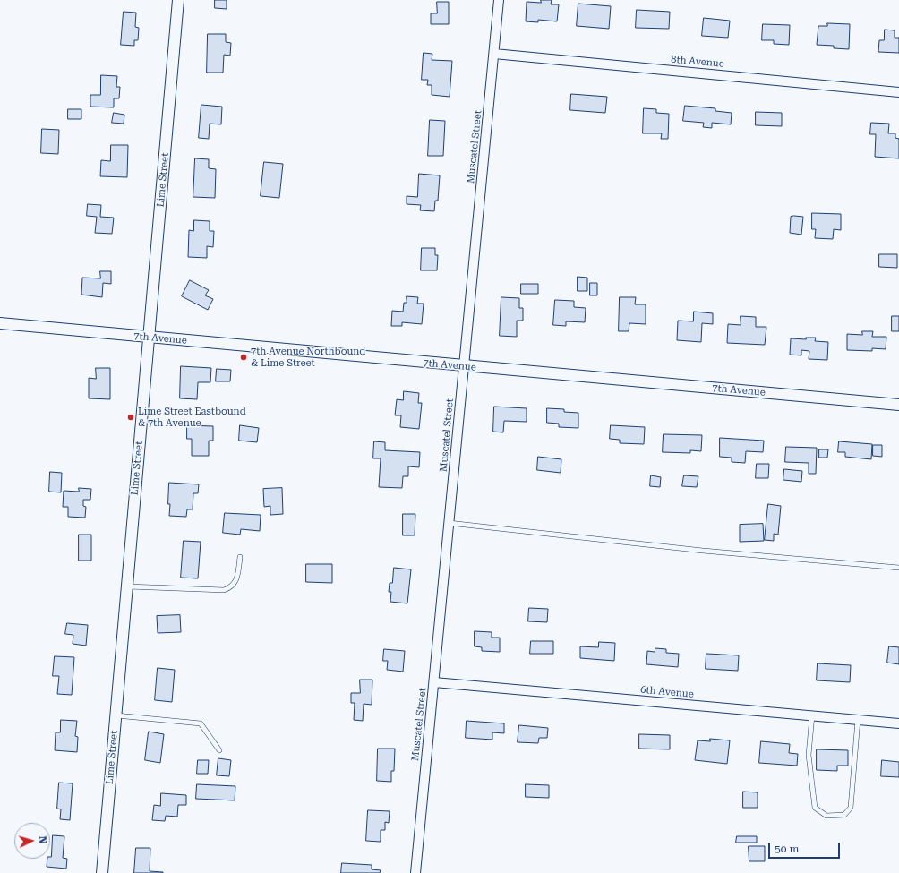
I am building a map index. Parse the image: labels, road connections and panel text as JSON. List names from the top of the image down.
{
  "streets": {
    "street": [
      "8th Avenue",
      "Muscatel Street",
      "Lime Street",
      "7th Avenue",
      "6th Avenue"
    ]
  },
  "crossings": [
    ["8th Avenue", "Muscatel Street"],
    ["Muscatel Street", "7th Avenue"],
    ["Muscatel Street", "6th Avenue"],
    ["Lime Street", "7th Avenue"]
  ],
  "places": ["7th Avenue Northbound & Lime Street", "Lime Street Eastbound & 7th Avenue"],
  "scale_bar": "50 m",
  "north": "right"
}
